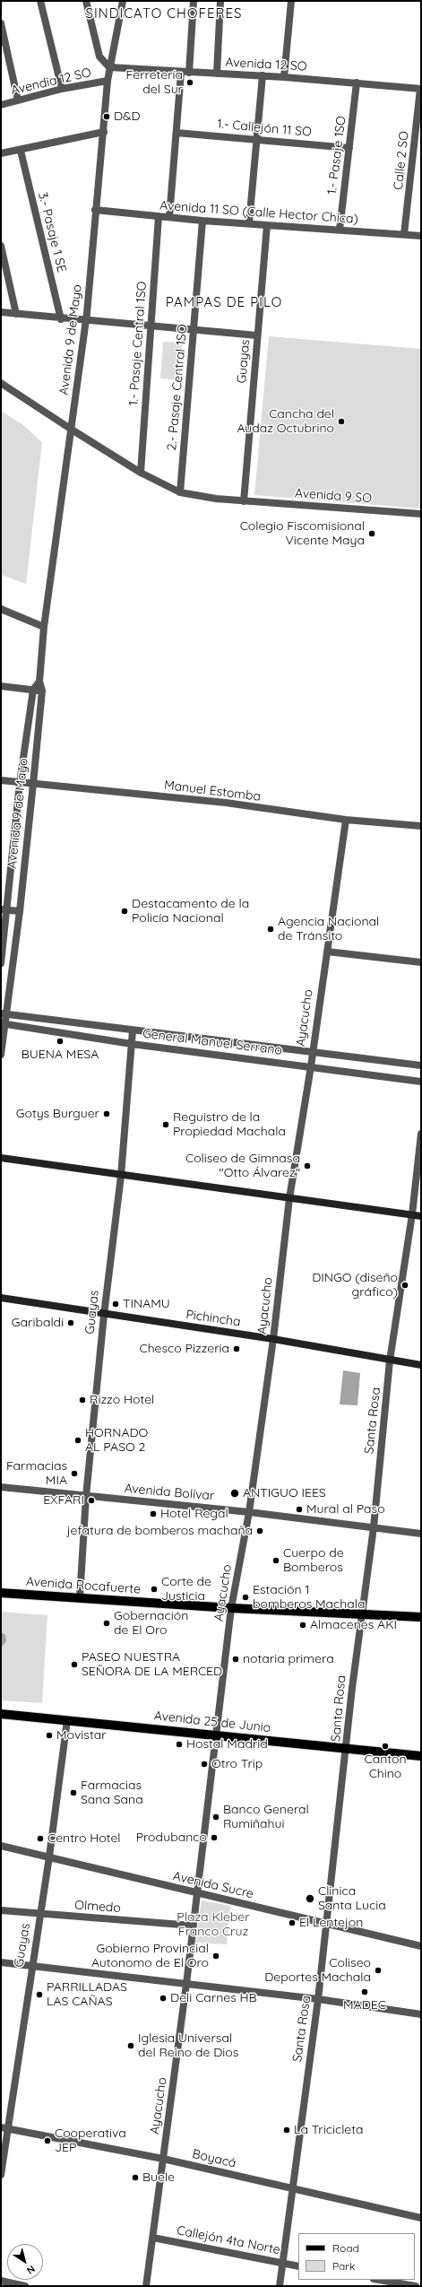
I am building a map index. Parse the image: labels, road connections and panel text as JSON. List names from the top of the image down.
{
  "streets": {
    "main road": ["Pichincha", "Avenida Rocafuerte", "Avenida 25 de Junio"],
    "street": [
      "Avenida 12 SO",
      "Avendia 12 SO",
      "1.- Callejón 11 SO",
      "1.- Pasaje 1SO",
      "Calle 2 SO",
      "Avenida 11 SO (Calle Hector Chica)",
      "3.- Pasaje 1 SE",
      "Avenida 9 de Mayo",
      "1.- Pasaje Central 1SO",
      "Guayas",
      "2.- Pasaje Central 1SO",
      "Avenida 9 SO",
      "Manuel Estomba",
      "Ayacucho",
      "General Manuel Serrano",
      "Santa Rosa",
      "Avenida Bolívar",
      "Avenida Sucre",
      "Olmedo",
      "Boyacá",
      "Callejón 4ta Norte"
    ]
  },
  "crossings": [
    ["Avenida 12 SO", "1.- Pasaje 1SO"],
    ["Avenida 12 SO", "Calle 2 SO"],
    ["Avenida 12 SO", "Avenida 9 de Mayo"],
    ["Avendia 12 SO", "Avenida 9 de Mayo"],
    ["1.- Callejón 11 SO", "1.- Pasaje 1SO"],
    ["1.- Pasaje 1SO", "Avenida 11 SO (Calle Hector Chica)"],
    ["Calle 2 SO", "Avenida 11 SO (Calle Hector Chica)"],
    ["Avenida 11 SO (Calle Hector Chica)", "Avenida 9 de Mayo"],
    ["Avenida 11 SO (Calle Hector Chica)", "1.- Pasaje Central 1SO"],
    ["Avenida 11 SO (Calle Hector Chica)", "Guayas"],
    ["Avenida 11 SO (Calle Hector Chica)", "2.- Pasaje Central 1SO"],
    ["Avenida 9 de Mayo", "Avenida 9 SO"],
    ["Avenida 9 de Mayo", "Manuel Estomba"],
    ["Avenida 9 de Mayo", "General Manuel Serrano"],
    ["1.- Pasaje Central 1SO", "Avenida 9 SO"],
    ["Guayas", "Avenida 9 SO"],
    ["Guayas", "General Manuel Serrano"],
    ["Guayas", "Pichincha"],
    ["Guayas", "Avenida Bolívar"],
    ["Guayas", "Avenida Rocafuerte"],
    ["Guayas", "Avenida 25 de Junio"],
    ["Guayas", "Avenida Sucre"],
    ["Guayas", "Olmedo"],
    ["Guayas", "Boyacá"],
    ["2.- Pasaje Central 1SO", "Avenida 9 SO"],
    ["Manuel Estomba", "Ayacucho"],
    ["Ayacucho", "General Manuel Serrano"],
    ["Ayacucho", "Pichincha"],
    ["Ayacucho", "Avenida Bolívar"],
    ["Ayacucho", "Avenida Rocafuerte"],
    ["Ayacucho", "Avenida 25 de Junio"],
    ["Ayacucho", "Avenida Sucre"],
    ["Ayacucho", "Olmedo"],
    ["Ayacucho", "Boyacá"],
    ["Ayacucho", "Callejón 4ta Norte"],
    ["Pichincha", "Santa Rosa"],
    ["Santa Rosa", "Avenida Bolívar"],
    ["Santa Rosa", "Avenida Rocafuerte"],
    ["Santa Rosa", "Avenida 25 de Junio"],
    ["Santa Rosa", "Avenida Sucre"],
    ["Santa Rosa", "Boyacá"],
    ["Santa Rosa", "Callejón 4ta Norte"]
  ],
  "districts": ["SINDICATO CHOFERES", "PAMPAS DE PILO"],
  "parks": ["Plaza Kleber Franco Cruz"],
  "places": [
    "Ferretería del Sur",
    "D&D",
    "Cancha del Audaz Octubrino",
    "Colegio Fiscomisional Vicente Maya",
    "Destacamento de la Policía Nacional",
    "Agencia Nacional de Tránsito",
    "BUENA MESA",
    "Gotys Burguer",
    "Reguistro de la Propiedad Machala",
    "Coliseo de Gimnasa \"Otto Álvarez\"",
    "DINGO (diseño gráfico)",
    "TINAMU",
    "Garibaldi",
    "Chesco Pizzeria",
    "Rizzo Hotel",
    "HORNADO AL PASO 2",
    "Farmacias MIA",
    "ANTIGUO IEES",
    "EXFARI",
    "Mural al Paso",
    "Hotel Regal",
    "jefatura de bomberos machaña",
    "Cuerpo de Bomberos",
    "Corte de Justicia",
    "Estación 1 bomberos Machala",
    "Gobernación de El Oro",
    "Almacenes AKI",
    "notaria primera",
    "PASEO NUESTRA SEÑORA DE LA MERCED",
    "Movistar",
    "Hostal Madrid",
    "Canton Chino",
    "Otro Trip",
    "Farmacias Sana Sana",
    "Banco General Rumiñahui",
    "Produbanco",
    "Centro Hotel",
    "Clinica Santa Lucia",
    "El Lentejon",
    "Gobierno Provincial Autonomo de El Oro",
    "Coliseo Deportes Machala",
    "MADEC",
    "PARRILLADAS LAS CAÑAS",
    "Deli Carnes HB",
    "Iglesia Universal del Reino de Dios",
    "La Tricicleta",
    "Cooperativa JEP",
    "Buele"
  ],
  "legend": ["Road", "Park"],
  "north": "bottom right"
}
